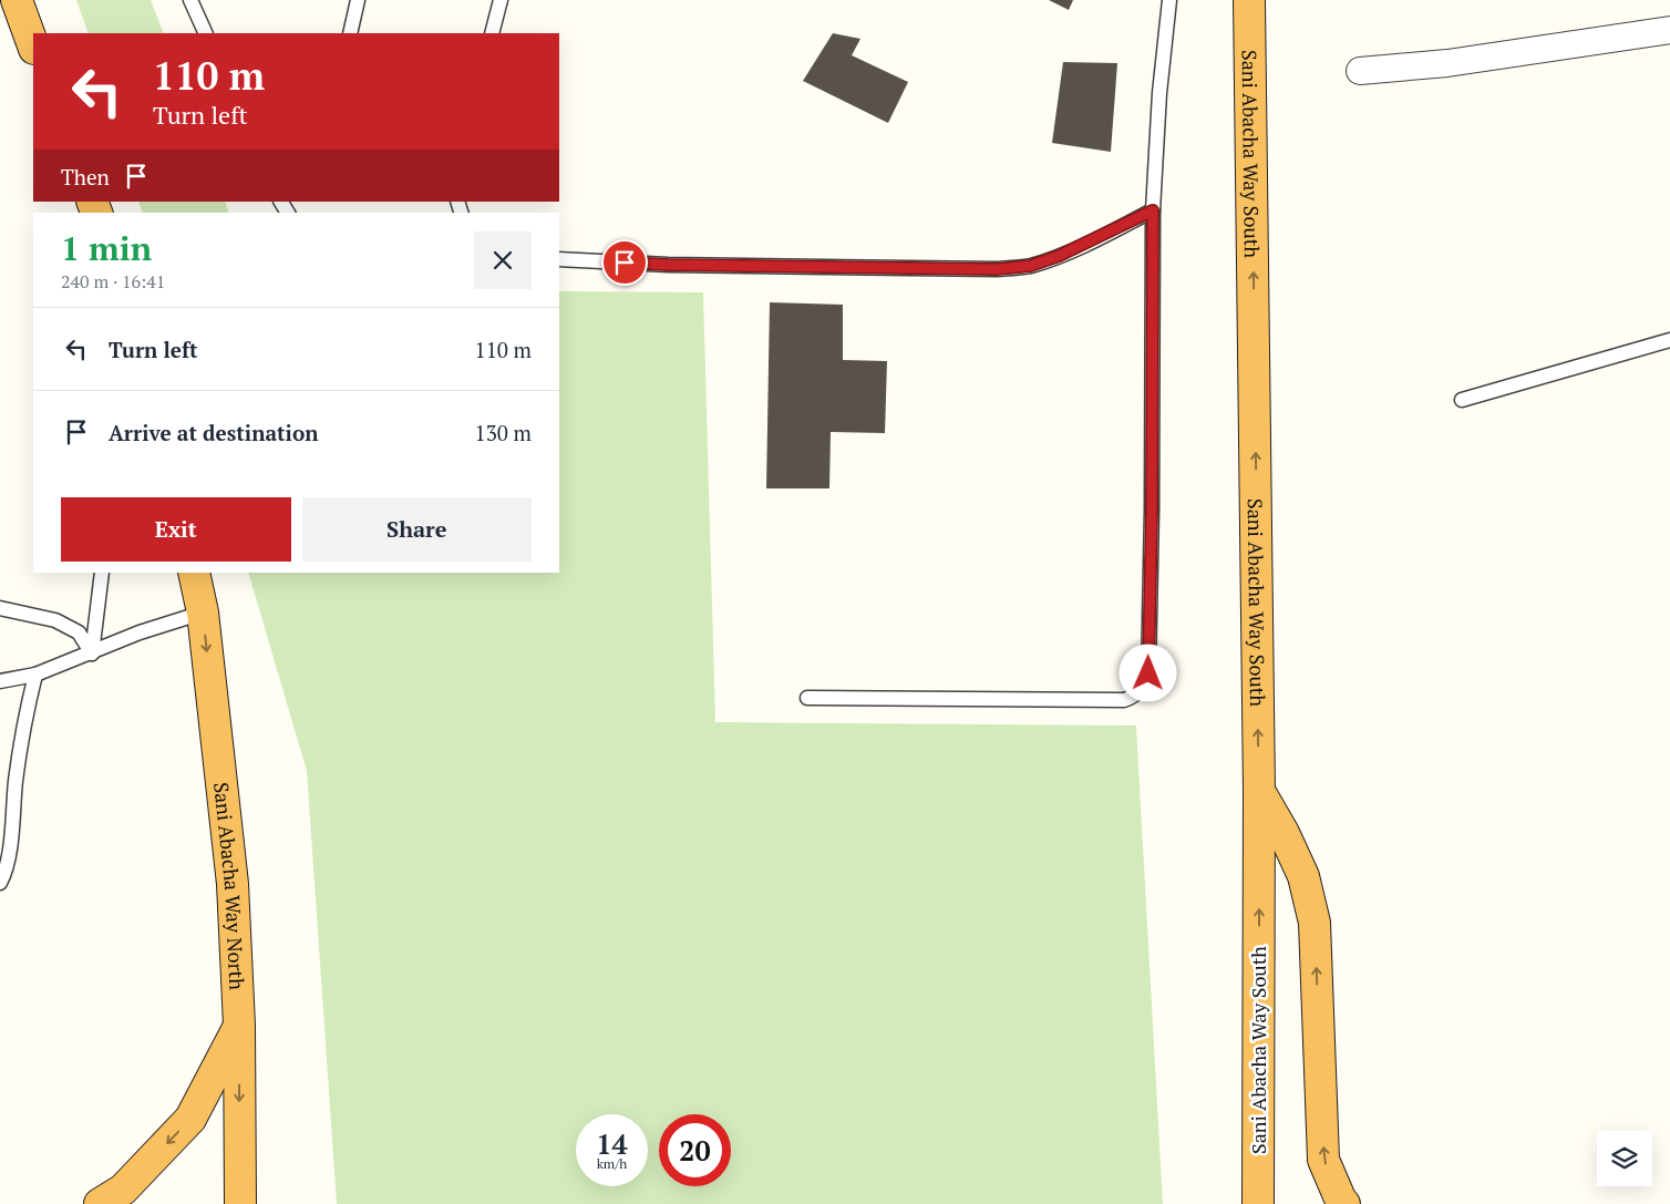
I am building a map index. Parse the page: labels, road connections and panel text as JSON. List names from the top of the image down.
{
  "streets": {
    "highway": ["Sani Abacha Way South", "Sani Abacha Way North"]
  },
  "one_way": ["Sani Abacha Way North"],
  "page": {
    "turn": ["110 m", "Turn left"],
    "then": "Then",
    "heading": ["1 min", "240 m · 16:41"],
    "list": [
      {
        "name": "Turn left",
        "value": "110 m"
      },
      {
        "name": "Arrive at destination",
        "value": "130 m"
      }
    ],
    "buttons": ["Exit", "Share"],
    "speed": "14 km/h",
    "limit": "20"
  }
}
